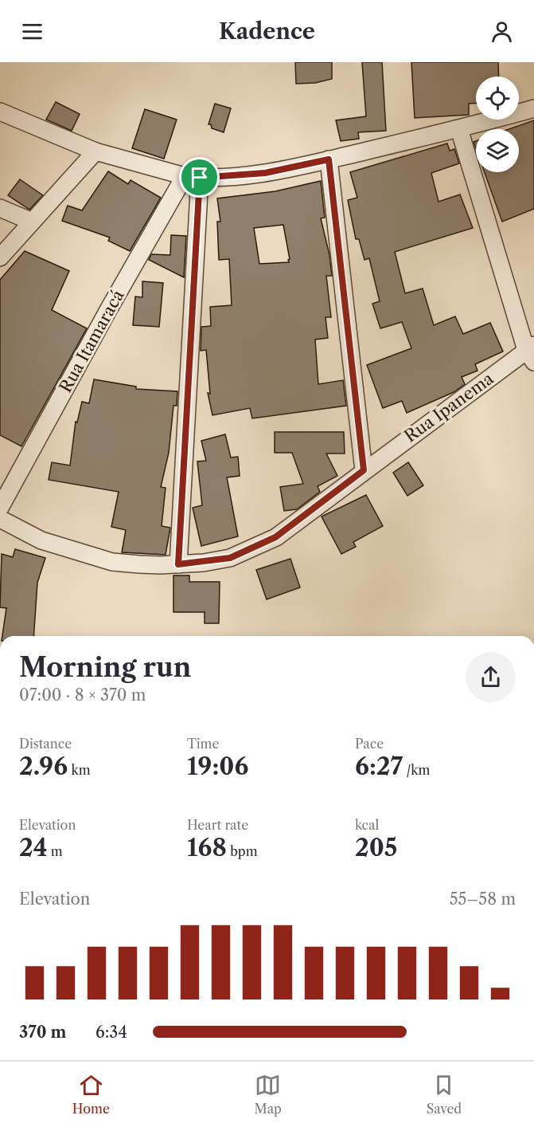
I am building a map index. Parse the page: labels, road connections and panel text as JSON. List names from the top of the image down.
{
  "streets": {
    "street": ["Rua Itamaracá", "Rua Ipanema"]
  },
  "page": {
    "header": "Kadence",
    "heading": ["Morning run", "07:00 · 8 × 370 m"],
    "stats": [
      ["Distance", "2.96 km"],
      ["Time", "19:06"],
      ["Pace", "6:27 /km"],
      ["Elevation", "24 m"],
      ["Heart rate", "168 bpm"],
      ["kcal", "205"]
    ],
    "chart": ["Elevation", "55–58 m"],
    "list": [
      {
        "name": "370 m",
        "note": "6:34"
      }
    ],
    "tabs": ["Home", "Map", "Saved"]
  }
}
